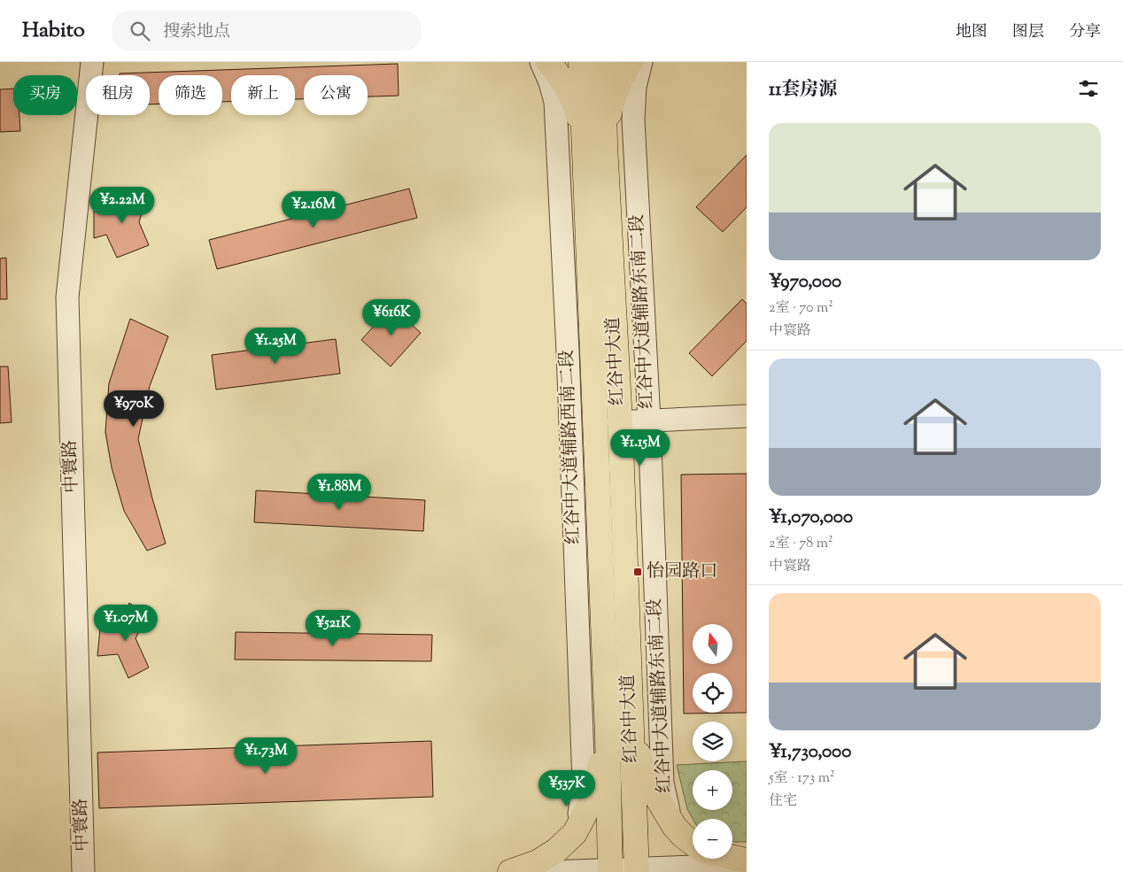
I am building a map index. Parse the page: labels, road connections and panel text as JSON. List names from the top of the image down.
{
  "streets": {
    "main road": ["红谷中大道"],
    "street": ["红谷中大道辅路东南二段", "红谷中大道辅路西南二段", "中寰路"]
  },
  "places": {
    "transit": ["怡园路口"]
  },
  "north": "top",
  "page": {
    "header": "Habito",
    "search": "搜索地点",
    "nav": ["地图", "图层", "分享"],
    "heading": "11套房源",
    "chip": [
      "买房",
      "租房",
      "筛选",
      "新上",
      "公寓"
    ],
    "list": [
      {
        "name": "¥970,000",
        "note": "2室 · 70 m² · 中寰路"
      },
      {
        "name": "¥1,070,000",
        "note": "2室 · 78 m² · 中寰路"
      },
      {
        "name": "¥1,730,000",
        "note": "5室 · 173 m² · 住宅"
      }
    ],
    "price": [
      "¥2.22M",
      "¥2.16M",
      "¥616K",
      "¥1.25M",
      "¥970K",
      "¥1.15M",
      "¥1.88M",
      "¥1.07M",
      "¥521K",
      "¥1.73M",
      "¥537K"
    ],
    "map_buttons": ["+", "−"]
  }
}
